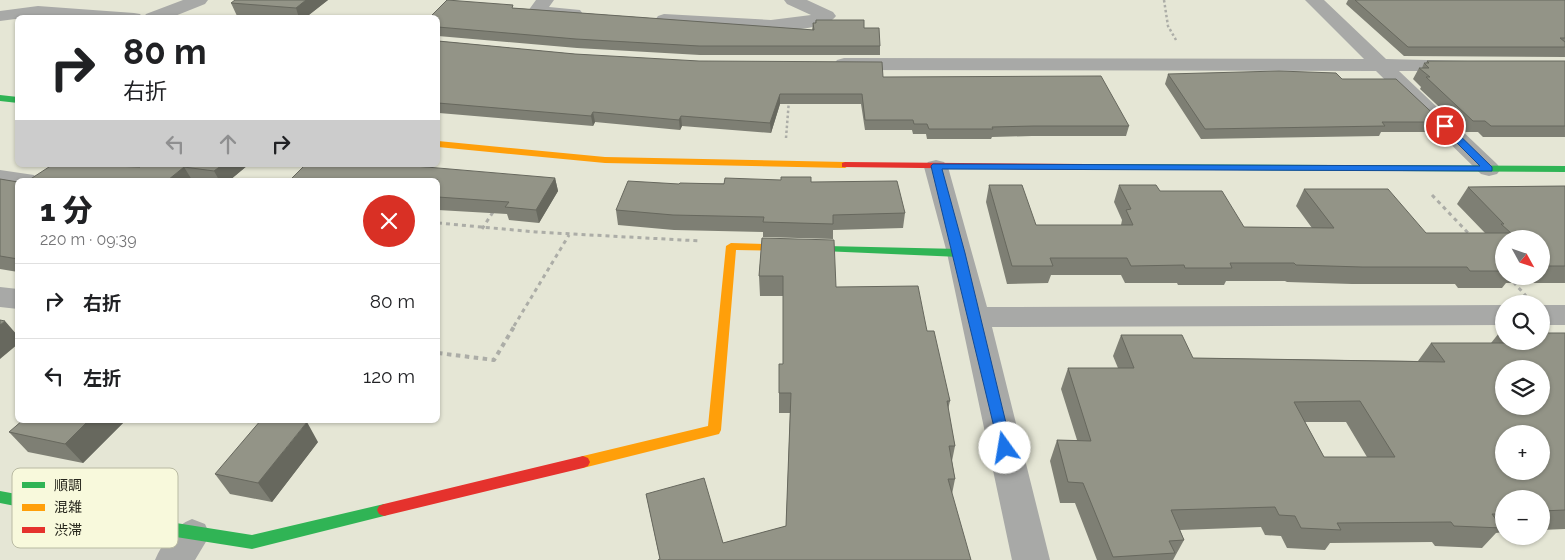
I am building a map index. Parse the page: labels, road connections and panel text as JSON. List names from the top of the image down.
{
  "legend": ["順調", "混雑", "渋滞"],
  "north": "bottom right",
  "page": {
    "turn": ["80 m", "右折"],
    "heading": ["1 分", "220 m · 09:39"],
    "map_buttons": ["+", "−"],
    "list": [
      {
        "name": "右折",
        "value": "80 m"
      },
      {
        "name": "左折",
        "value": "120 m"
      }
    ]
  }
}
